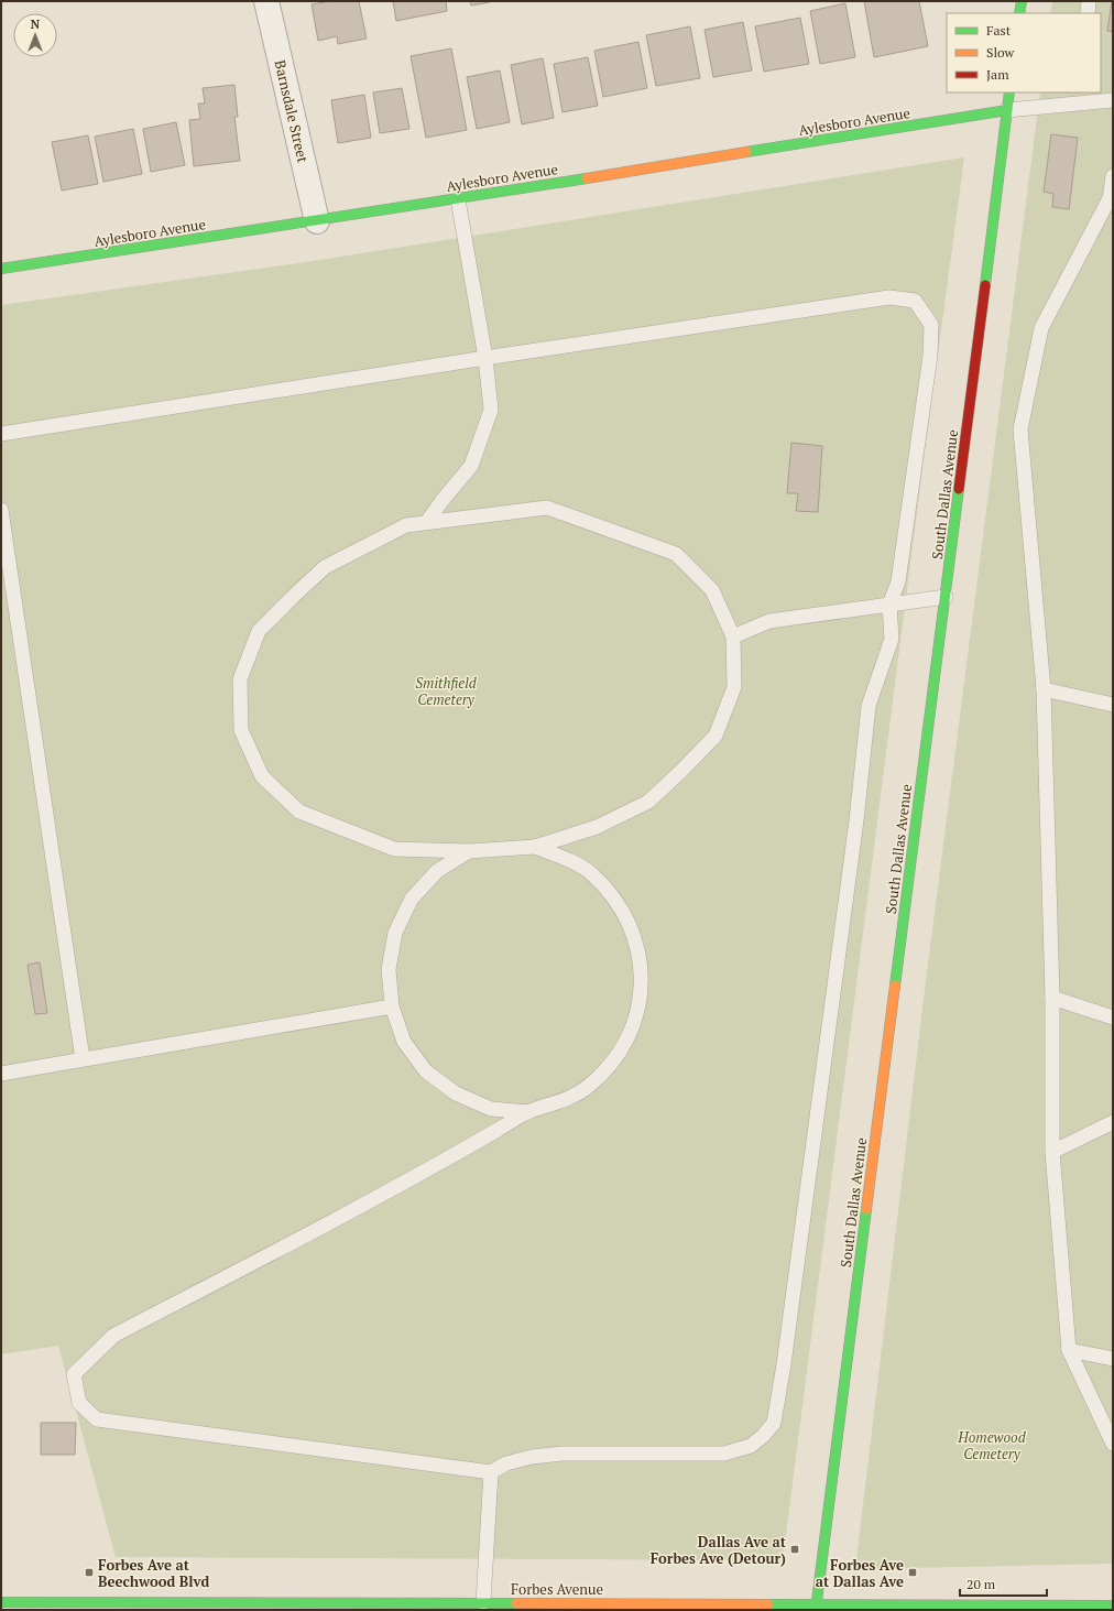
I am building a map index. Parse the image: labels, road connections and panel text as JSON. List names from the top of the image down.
{
  "streets": {
    "street": [
      "Barnsdale Street",
      "Aylesboro Avenue",
      "South Dallas Avenue",
      "Forbes Avenue"
    ]
  },
  "crossings": [
    ["Barnsdale Street", "Aylesboro Avenue"],
    ["Aylesboro Avenue", "South Dallas Avenue"],
    ["South Dallas Avenue", "Forbes Avenue"]
  ],
  "parks": ["Smithfield Cemetery", "Homewood Cemetery"],
  "places": {
    "transit": ["Dallas Ave at Forbes Ave (Detour)", "Forbes Ave at Beechwood Blvd", "Forbes Ave at Dallas Ave"]
  },
  "legend": ["Fast", "Slow", "Jam"],
  "scale_bar": "20 m",
  "north": "top"
}
